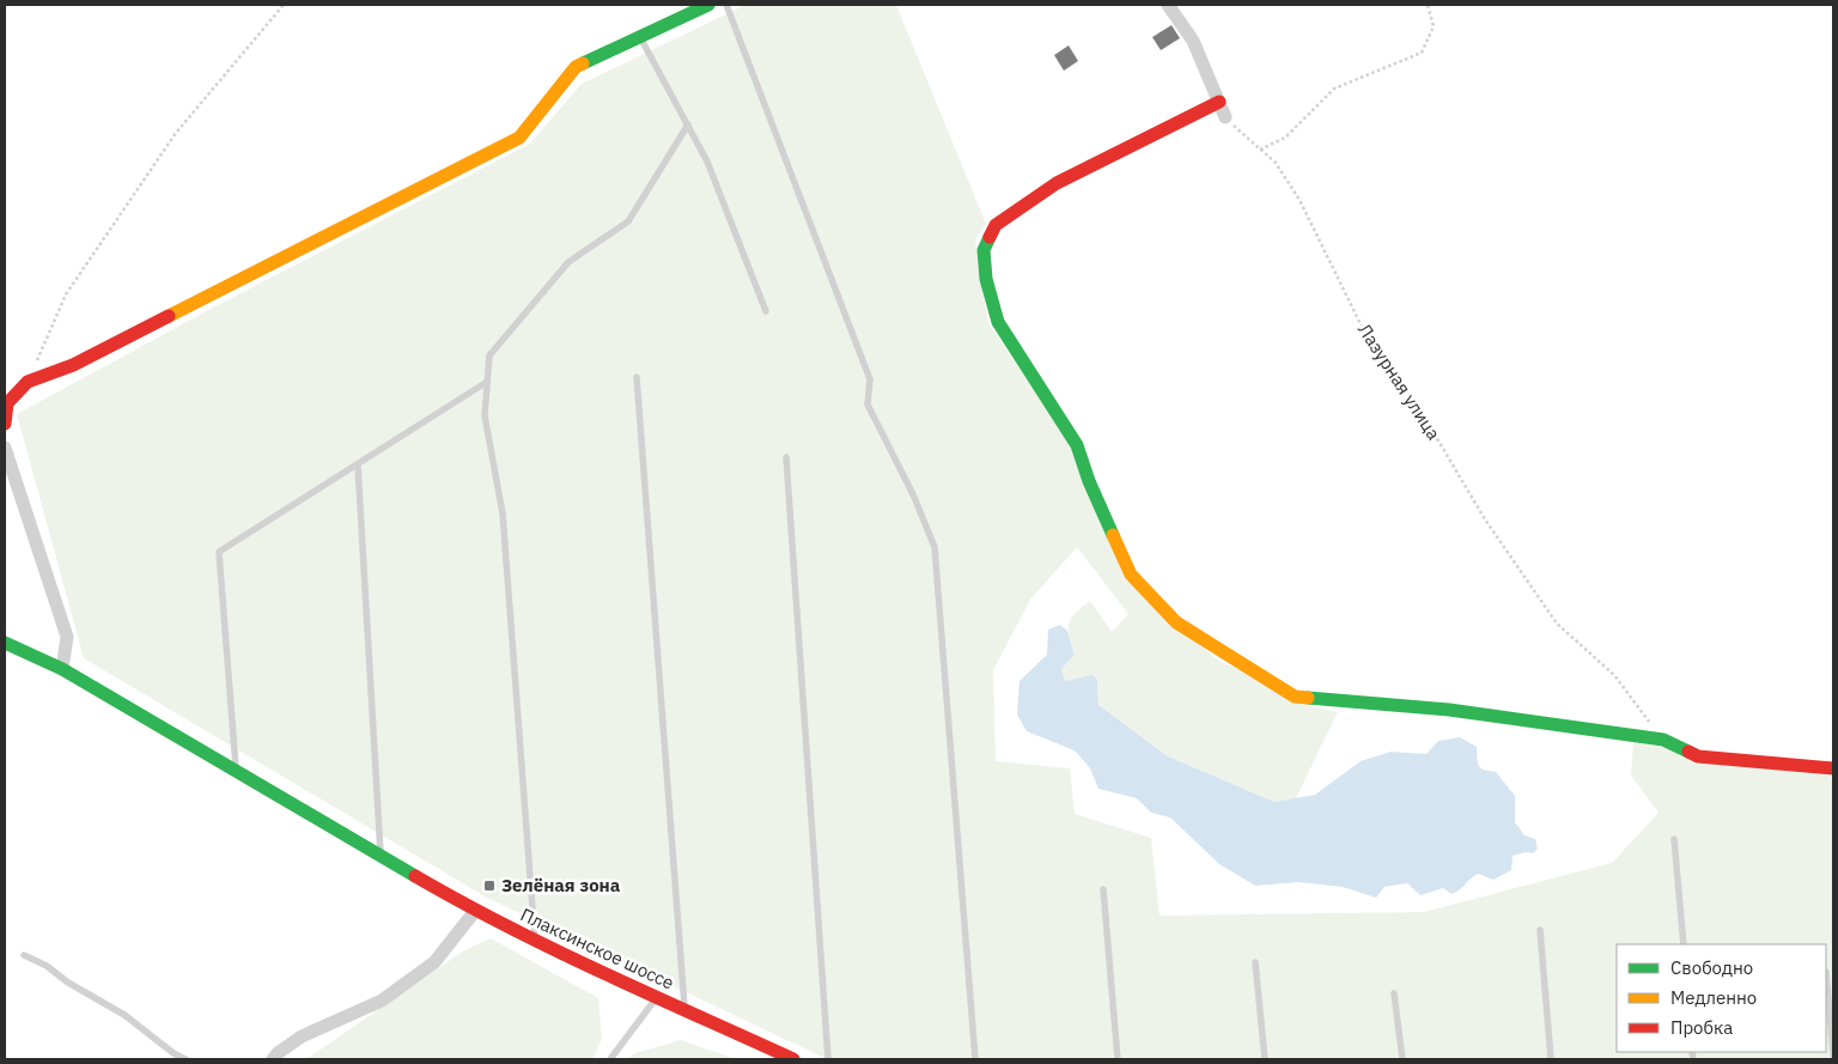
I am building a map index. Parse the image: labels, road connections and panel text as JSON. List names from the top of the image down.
{
  "streets": {
    "street": ["Плаксинское шоссе"],
    "path": ["Лазурная улица"]
  },
  "places": {
    "transit": ["Зелёная зона"]
  },
  "legend": ["Свободно", "Медленно", "Пробка"]
}
